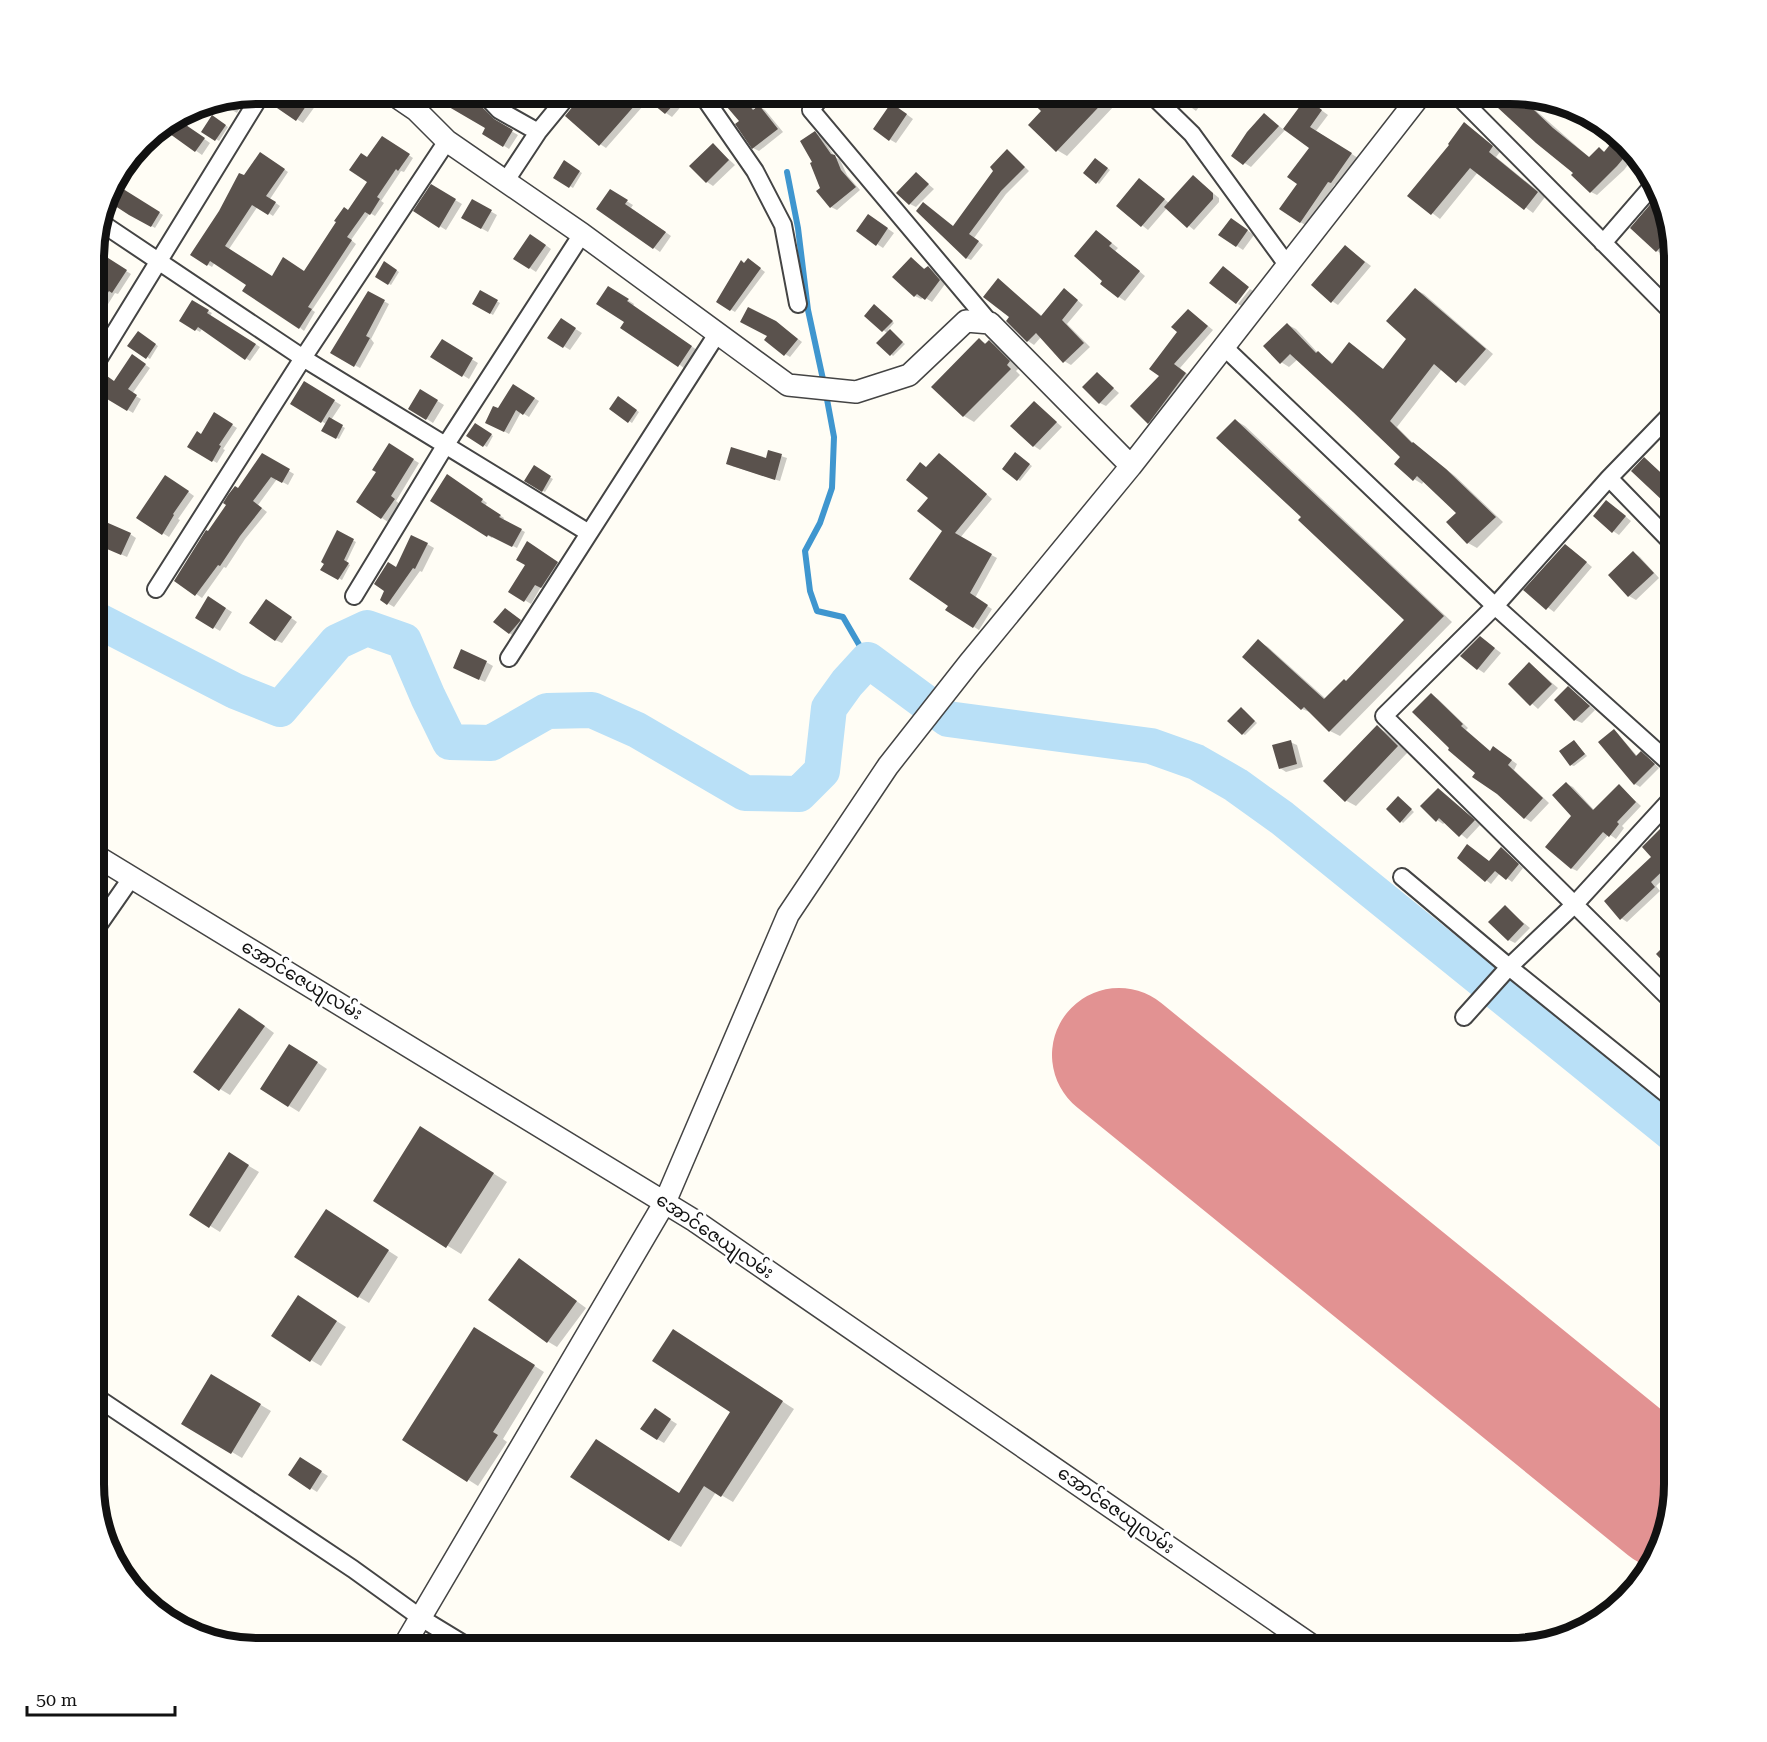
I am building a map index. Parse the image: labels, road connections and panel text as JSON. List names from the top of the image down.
{
  "streets": {
    "street": ["အောင်ဇေယျလမ်း"]
  },
  "scale_bar": "50 m"
}
